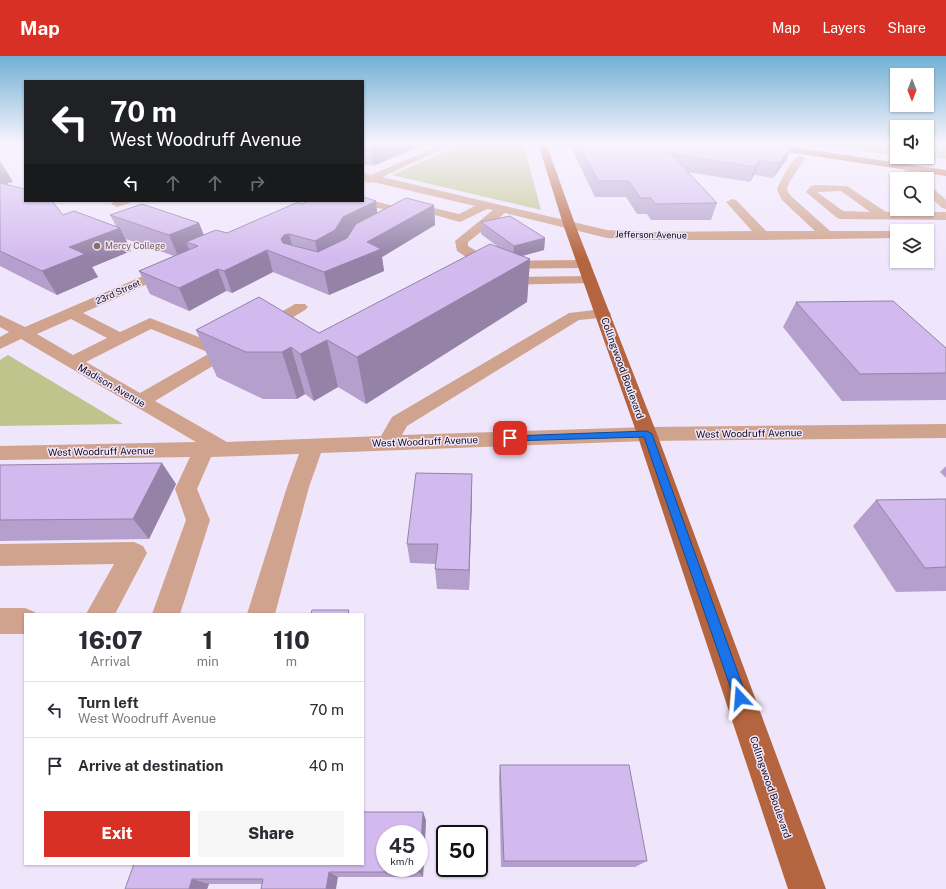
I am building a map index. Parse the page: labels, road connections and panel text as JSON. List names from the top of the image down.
{
  "streets": {
    "main road": ["Collingwood Boulevard"],
    "street": [
      "Jefferson Avenue",
      "23rd Street",
      "Madison Avenue",
      "West Woodruff Avenue"
    ]
  },
  "crossings": [
    ["Jefferson Avenue", "Collingwood Boulevard"],
    ["23rd Street", "Madison Avenue"],
    ["Collingwood Boulevard", "West Woodruff Avenue"],
    ["Madison Avenue", "West Woodruff Avenue"]
  ],
  "places": ["Mercy College"],
  "north": "bottom",
  "page": {
    "header": "Map",
    "nav": ["Map", "Layers", "Share"],
    "turn": ["70 m", "West Woodruff Avenue"],
    "eta": [
      "16:07",
      "Arrival",
      "1",
      "min",
      "110",
      "m"
    ],
    "list": [
      {
        "name": "Turn left",
        "note": "West Woodruff Avenue",
        "value": "70 m"
      },
      {
        "name": "Arrive at destination",
        "value": "40 m"
      }
    ],
    "buttons": ["Exit", "Share"],
    "speed": "45 km/h",
    "limit": "50"
  }
}
